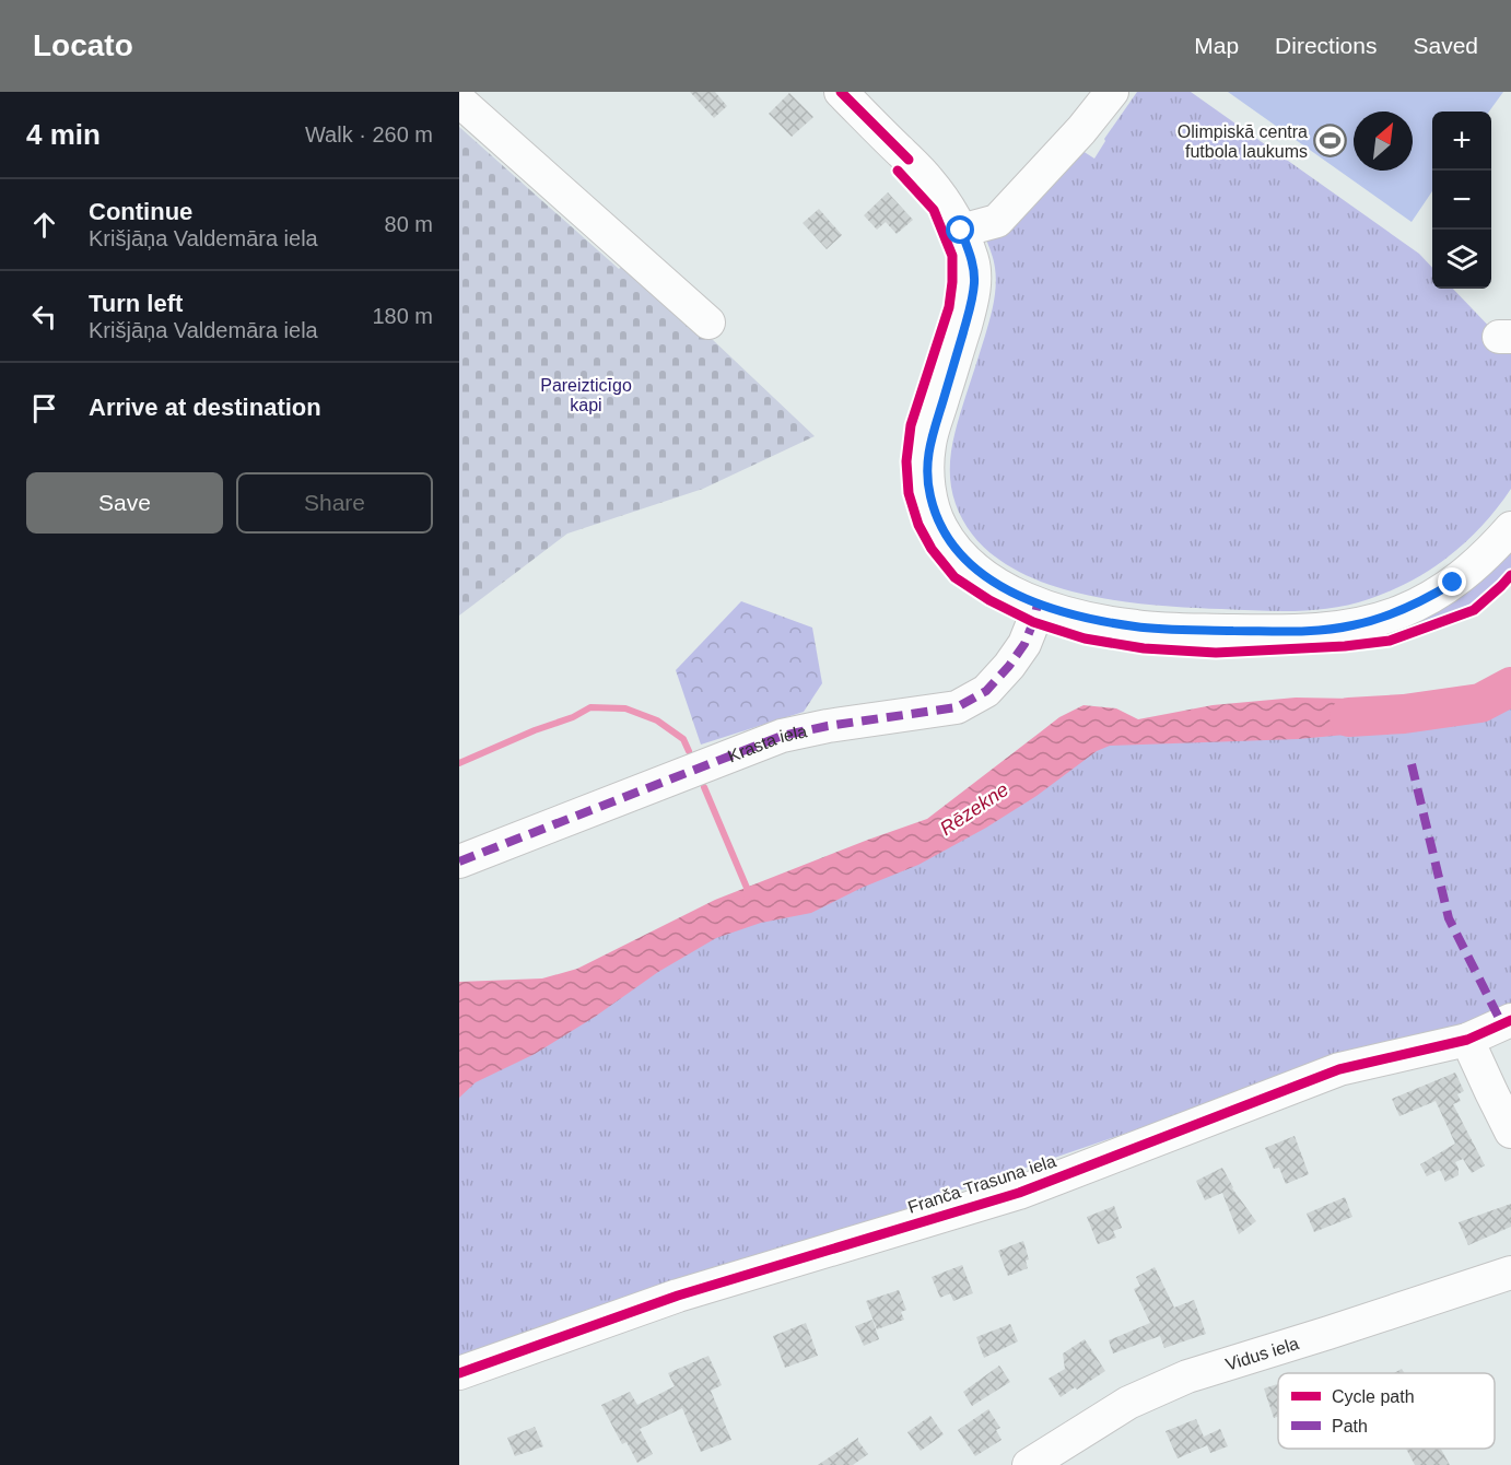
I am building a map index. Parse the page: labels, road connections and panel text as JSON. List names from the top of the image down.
{
  "streets": {
    "street": ["Krasta iela", "Franča Trasuna iela", "Vidus iela"]
  },
  "water": ["Rēzekne"],
  "parks": ["Pareizticīgo kapi"],
  "places": {
    "sports": ["Olimpiskā centra futbola laukums"]
  },
  "legend": ["Cycle path", "Path"],
  "north": "top right",
  "page": {
    "header": "Locato",
    "nav": ["Map", "Directions", "Saved"],
    "heading": ["4 min", "Walk · 260 m"],
    "map_buttons": ["+", "−"],
    "list": [
      ["Continue", "Krišjāņa Valdemāra iela", "80 m"],
      ["Turn left", "Krišjāņa Valdemāra iela", "180 m"],
      "Arrive at destination"
    ],
    "buttons": ["Save", "Share"]
  }
}
